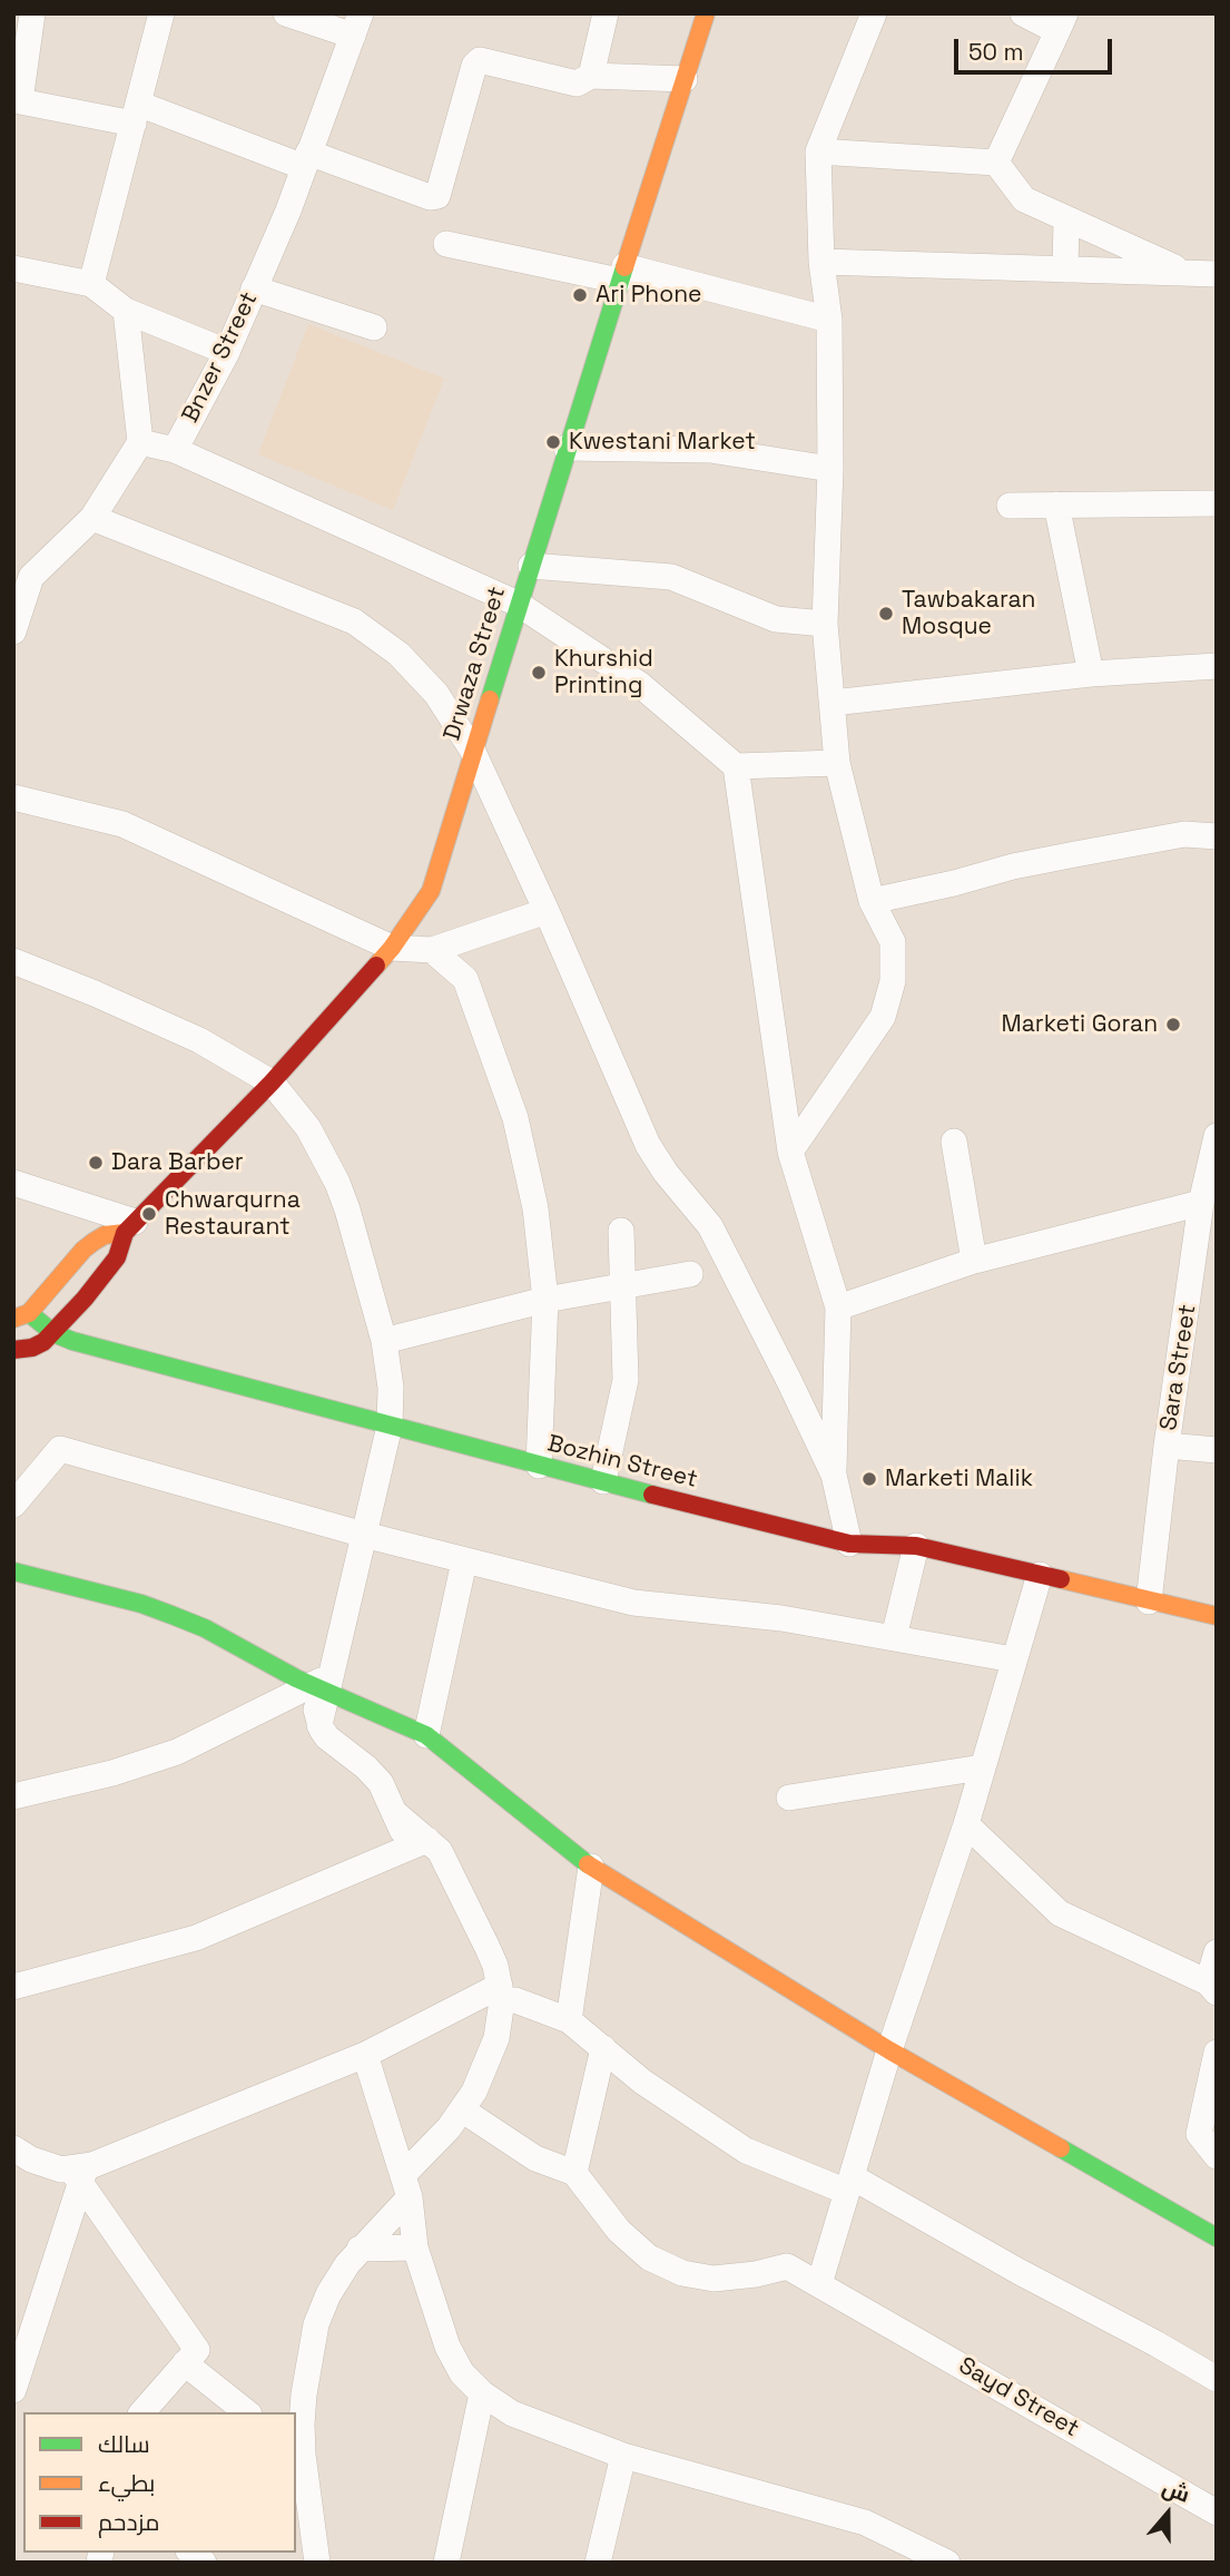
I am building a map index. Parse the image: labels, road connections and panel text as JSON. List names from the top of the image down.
{
  "streets": {
    "street": [
      "Bnzer Street",
      "Drwaza Street",
      "Sara Street",
      "Bozhin Street",
      "Sayd Street"
    ]
  },
  "crossings": [
    ["Drwaza Street", "Bozhin Street"],
    ["Sara Street", "Bozhin Street"]
  ],
  "places": [
    "Ari Phone",
    "Kwestani Market",
    "Tawbakaran Mosque",
    "Khurshid Printing",
    "Marketi Goran",
    "Dara Barber",
    "Chwarqurna Restaurant",
    "Marketi Malik"
  ],
  "legend": ["سالك", "بطيء", "مزدحم"],
  "scale_bar": "50 m",
  "north": "top"
}
